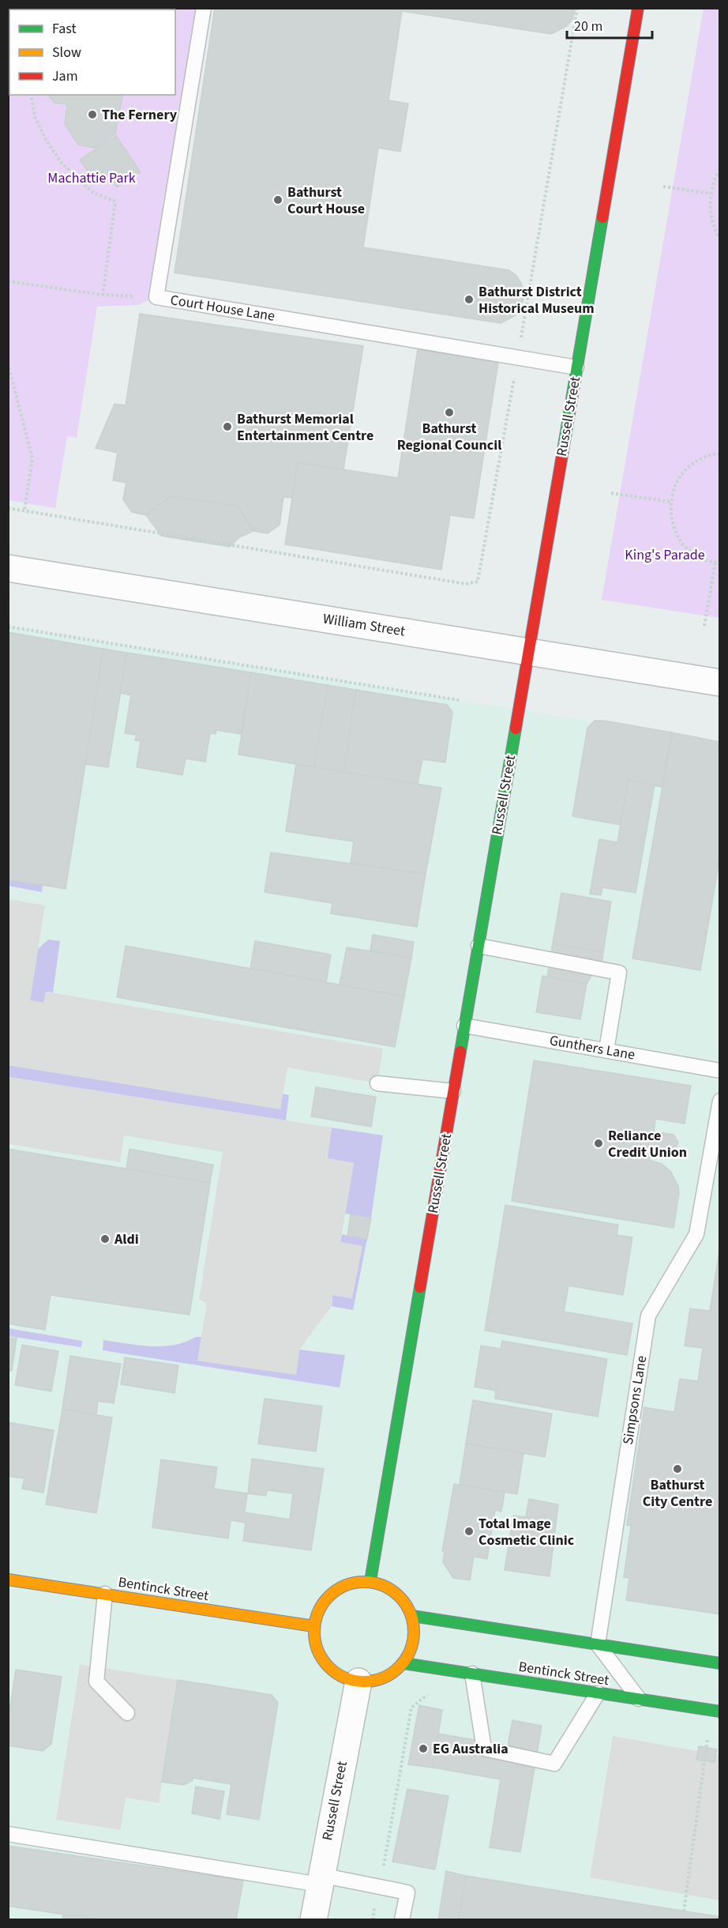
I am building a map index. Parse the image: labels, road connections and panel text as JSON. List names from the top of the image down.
{
  "streets": {
    "street": ["Russell Street", "William Street", "Bentinck Street"],
    "lane": ["Court House Lane", "Gunthers Lane", "Simpsons Lane"]
  },
  "crossings": [
    ["Court House Lane", "Russell Street"],
    ["Russell Street", "William Street"],
    ["Russell Street", "Gunthers Lane"],
    ["Russell Street", "Bentinck Street"]
  ],
  "parks": ["Machattie Park", "King's Parade"],
  "places": [
    "The Fernery",
    "Bathurst Court House",
    "Bathurst District Historical Museum",
    "Bathurst Regional Council",
    "Bathurst Memorial Entertainment Centre",
    "Reliance Credit Union",
    "Aldi",
    "Bathurst City Centre",
    "Total Image Cosmetic Clinic",
    "EG Australia"
  ],
  "legend": ["Fast", "Slow", "Jam"],
  "scale_bar": "20 m"
}
